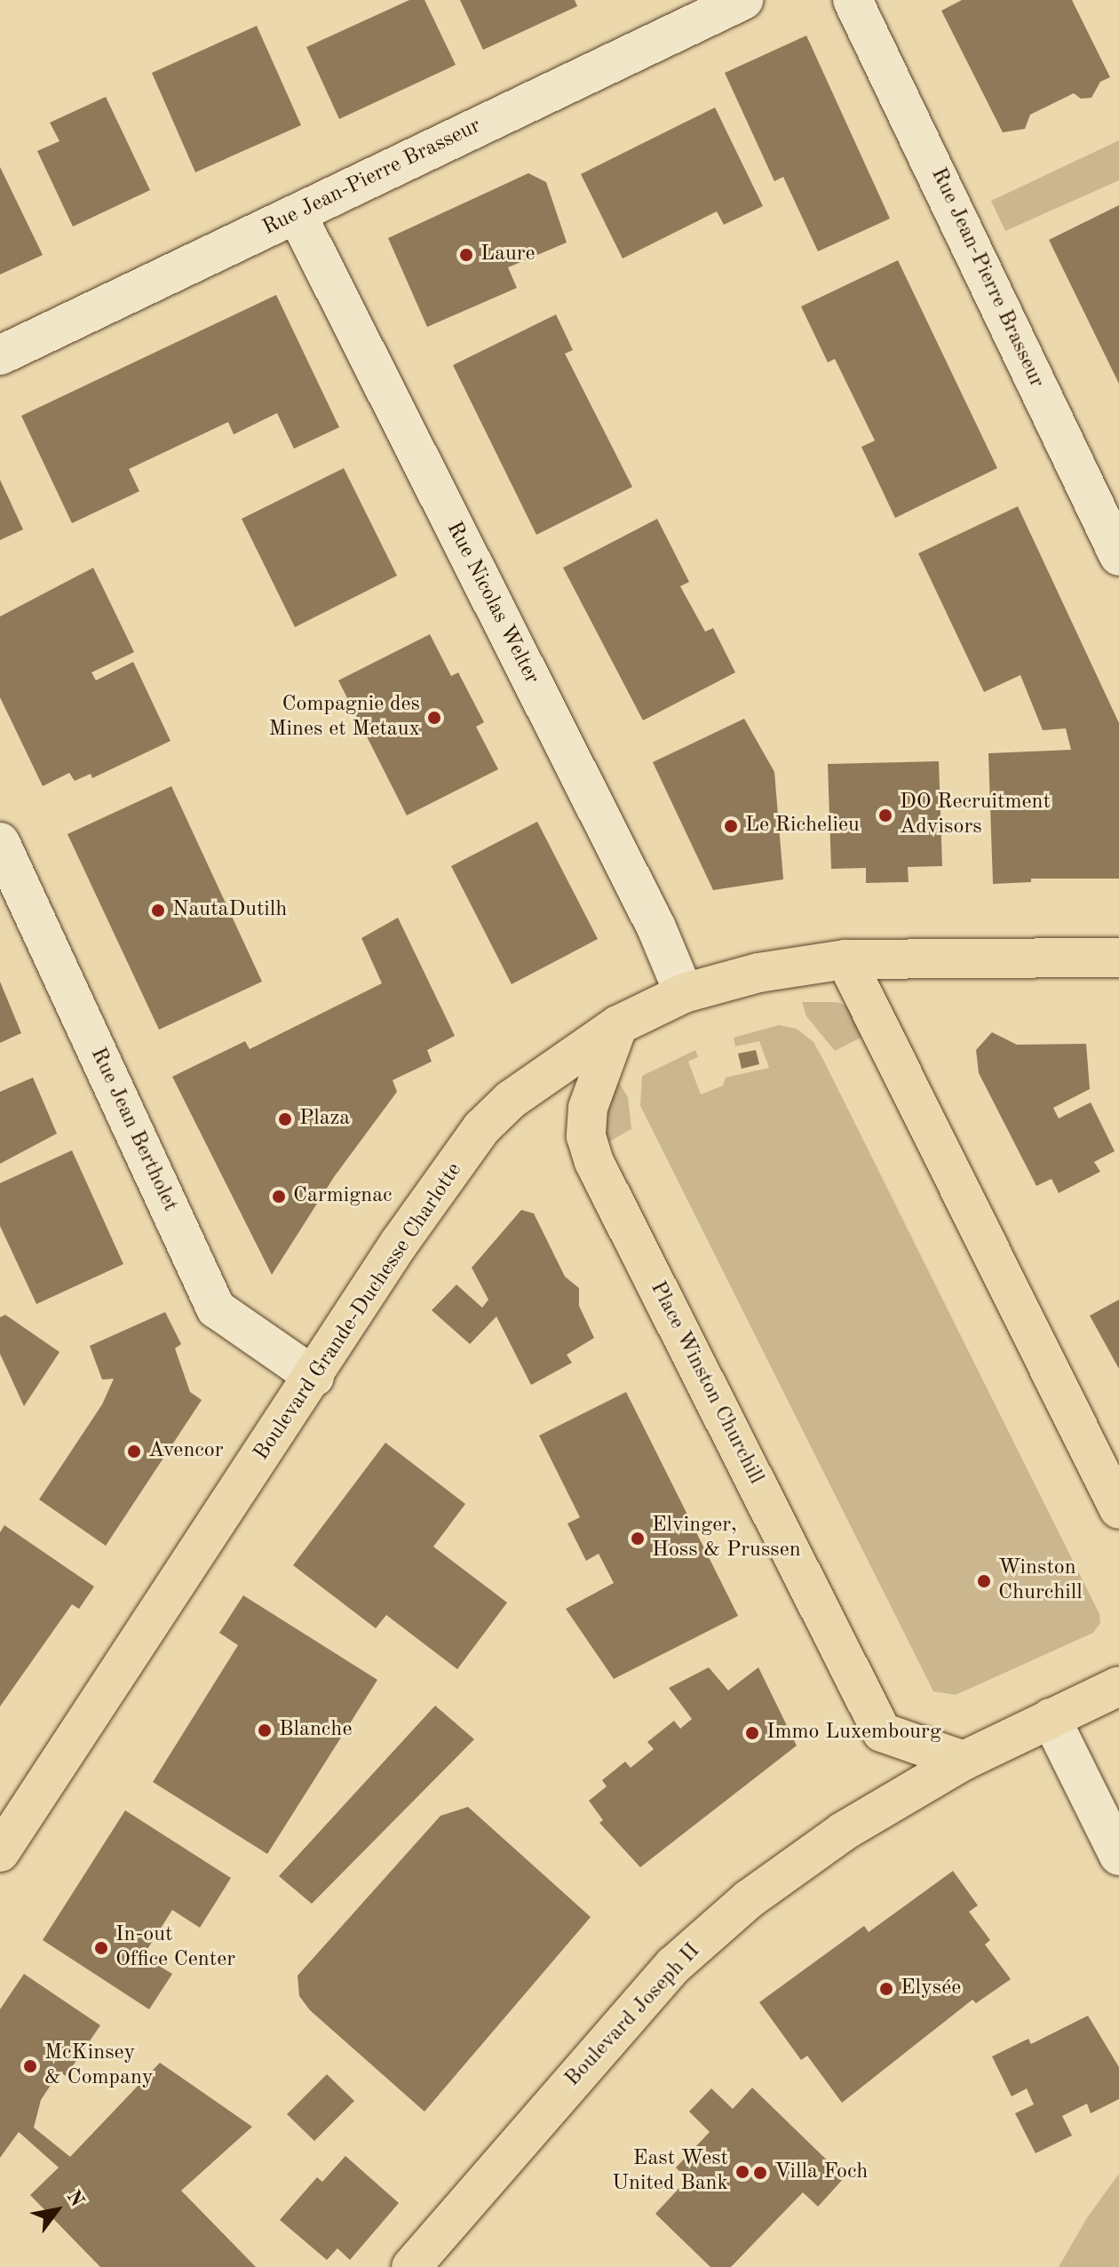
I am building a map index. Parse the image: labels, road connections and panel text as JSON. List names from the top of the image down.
{
  "streets": {
    "main road": ["Boulevard Grande-Duchesse Charlotte", "Place Winston Churchill", "Boulevard Joseph II"],
    "street": ["Rue Jean-Pierre Brasseur", "Rue Nicolas Welter", "Rue Jean Bertholet"]
  },
  "crossings": [
    ["Rue Jean-Pierre Brasseur", "Rue Nicolas Welter"],
    ["Rue Nicolas Welter", "Boulevard Grande-Duchesse Charlotte"],
    ["Rue Jean Bertholet", "Boulevard Grande-Duchesse Charlotte"],
    ["Boulevard Grande-Duchesse Charlotte", "Place Winston Churchill"],
    ["Place Winston Churchill", "Boulevard Joseph II"]
  ],
  "places": [
    "Laure",
    "Compagnie des Mines et Metaux",
    "DO Recruitment Advisors",
    "Le Richelieu",
    "NautaDutilh",
    "Plaza",
    "Carmignac",
    "Avencor",
    "Elvinger, Hoss & Prussen",
    "Winston Churchill",
    "Blanche",
    "Immo Luxembourg",
    "In-out Office Center",
    "Elysée",
    "McKinsey & Company",
    "East West United Bank",
    "Villa Foch"
  ],
  "north": "top right"
}
